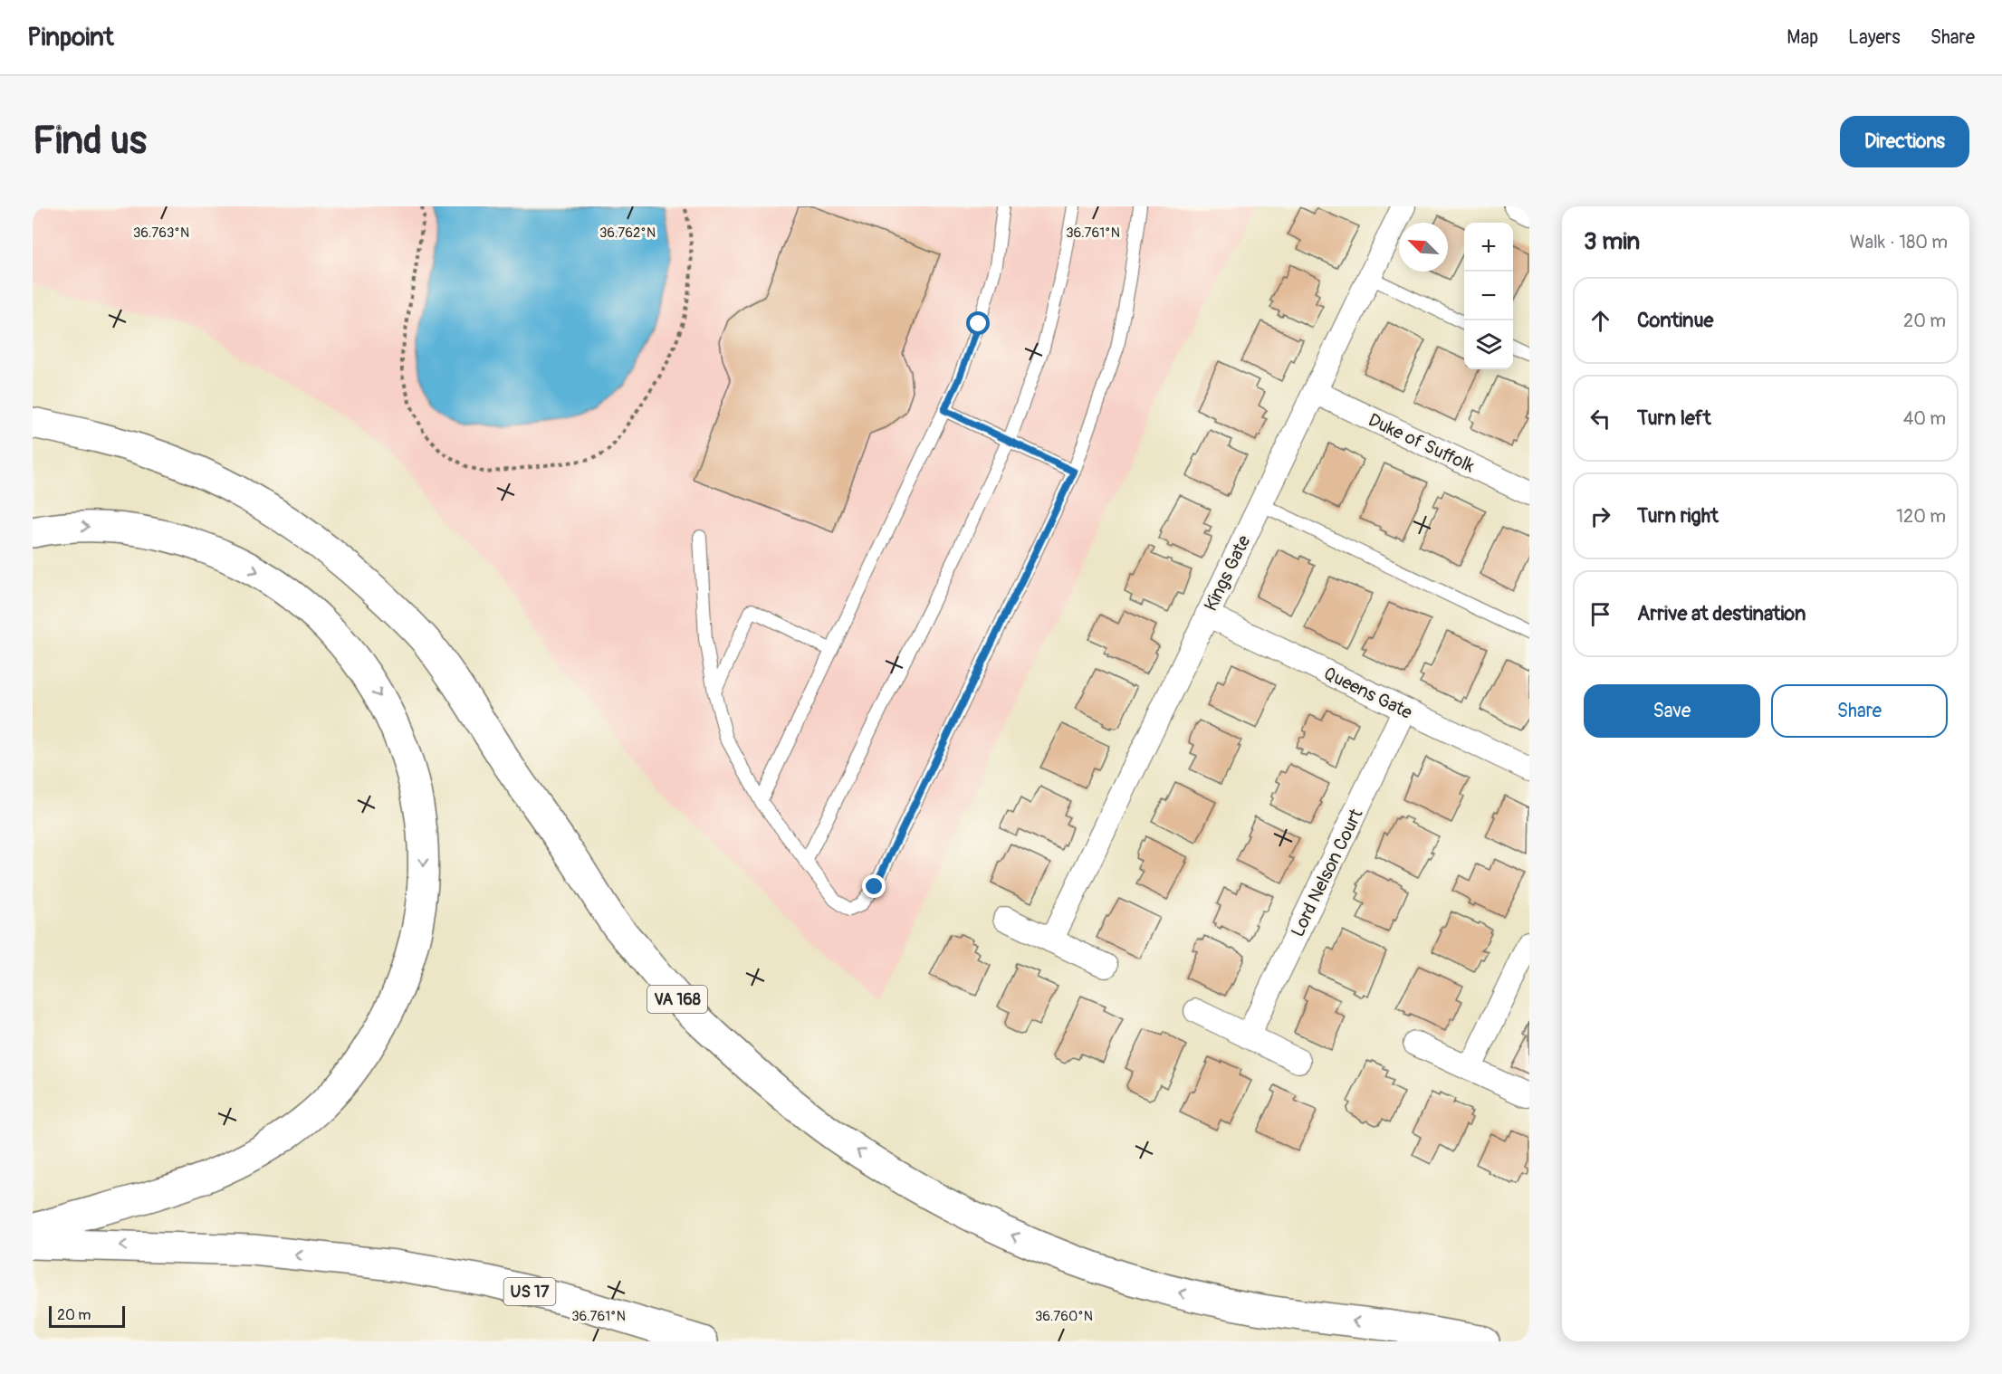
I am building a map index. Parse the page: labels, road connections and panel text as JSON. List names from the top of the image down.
{
  "streets": {
    "highway": ["VA 168", "US 17"],
    "street": [
      "Duke of Suffolk",
      "Kings Gate",
      "Queens Gate",
      "Lord Nelson Court"
    ]
  },
  "crossings": [
    ["Duke of Suffolk", "Kings Gate"],
    ["Kings Gate", "Queens Gate"],
    ["Queens Gate", "Lord Nelson Court"]
  ],
  "scale_bar": "20 m",
  "north": "top left",
  "page": {
    "header": "Pinpoint",
    "nav": ["Map", "Layers", "Share"],
    "buttons": [
      "Directions",
      ["Save", "Share"]
    ],
    "title": "Find us",
    "heading": ["3 min", "Walk · 180 m"],
    "map_buttons": ["+", "−"],
    "list": [
      ["Continue", "20 m"],
      ["Turn left", "40 m"],
      ["Turn right", "120 m"],
      "Arrive at destination"
    ],
    "scale": "20 m"
  },
  "coordinates": [
    "36.763°N",
    "36.762°N",
    "36.761°N",
    "36.760°N"
  ]
}
